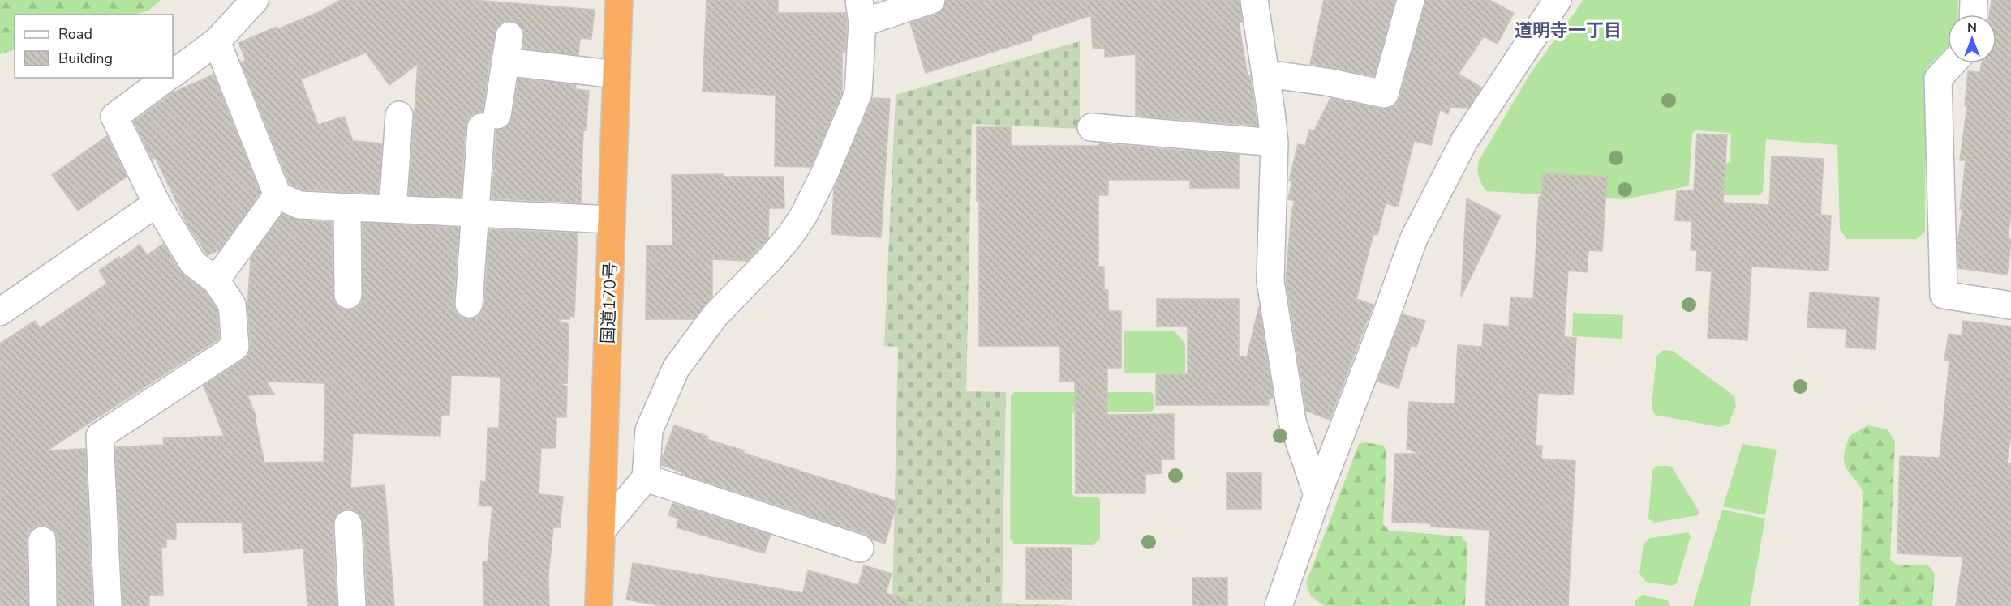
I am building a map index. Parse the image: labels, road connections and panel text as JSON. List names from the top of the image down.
{
  "streets": {
    "highway": ["国道170号"]
  },
  "districts": ["道明寺一丁目"],
  "legend": ["Road", "Building"],
  "north": "top"
}
